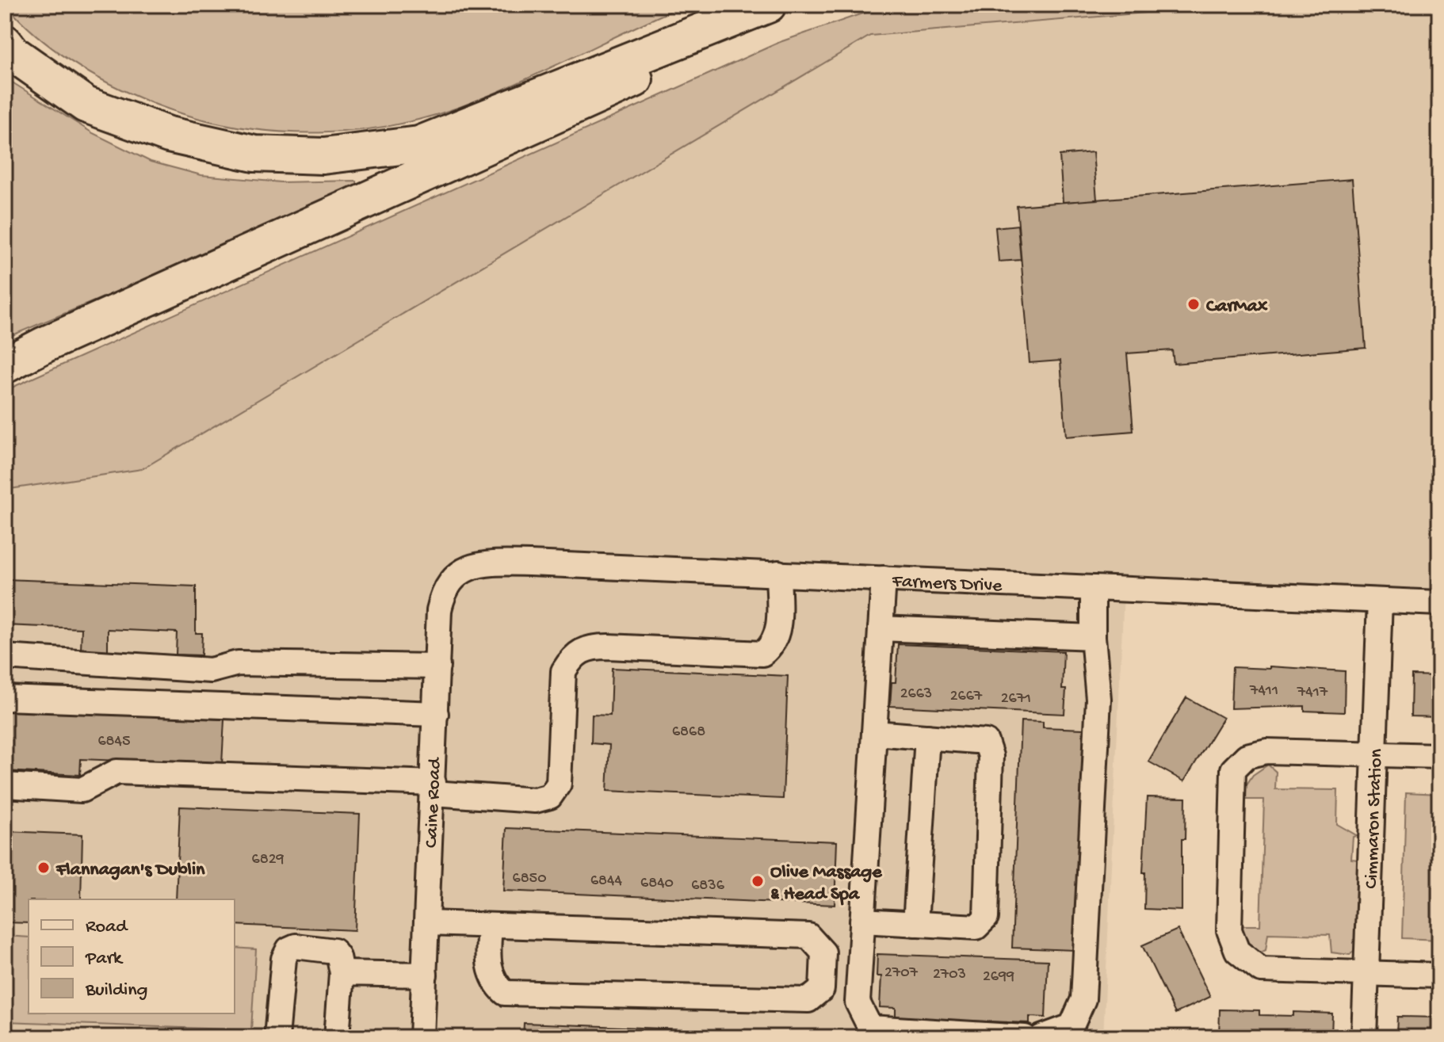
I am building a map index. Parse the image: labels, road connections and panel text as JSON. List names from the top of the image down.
{
  "streets": {
    "street": ["Farmers Drive", "Caine Road", "Cimmaron Station"]
  },
  "crossings": [
    ["Farmers Drive", "Caine Road"],
    ["Farmers Drive", "Cimmaron Station"]
  ],
  "places": ["CarMax", "Flannagan's Dublin", "Olive Massage & Head Spa"],
  "house_numbers": [
    "7411",
    "7417",
    "2663",
    "2667",
    "2671",
    "6868",
    "6845",
    "6829",
    "6850",
    "6844",
    "6840",
    "6836",
    "2707",
    "2703",
    "2699"
  ],
  "legend": ["Road", "Park", "Building"]
}
